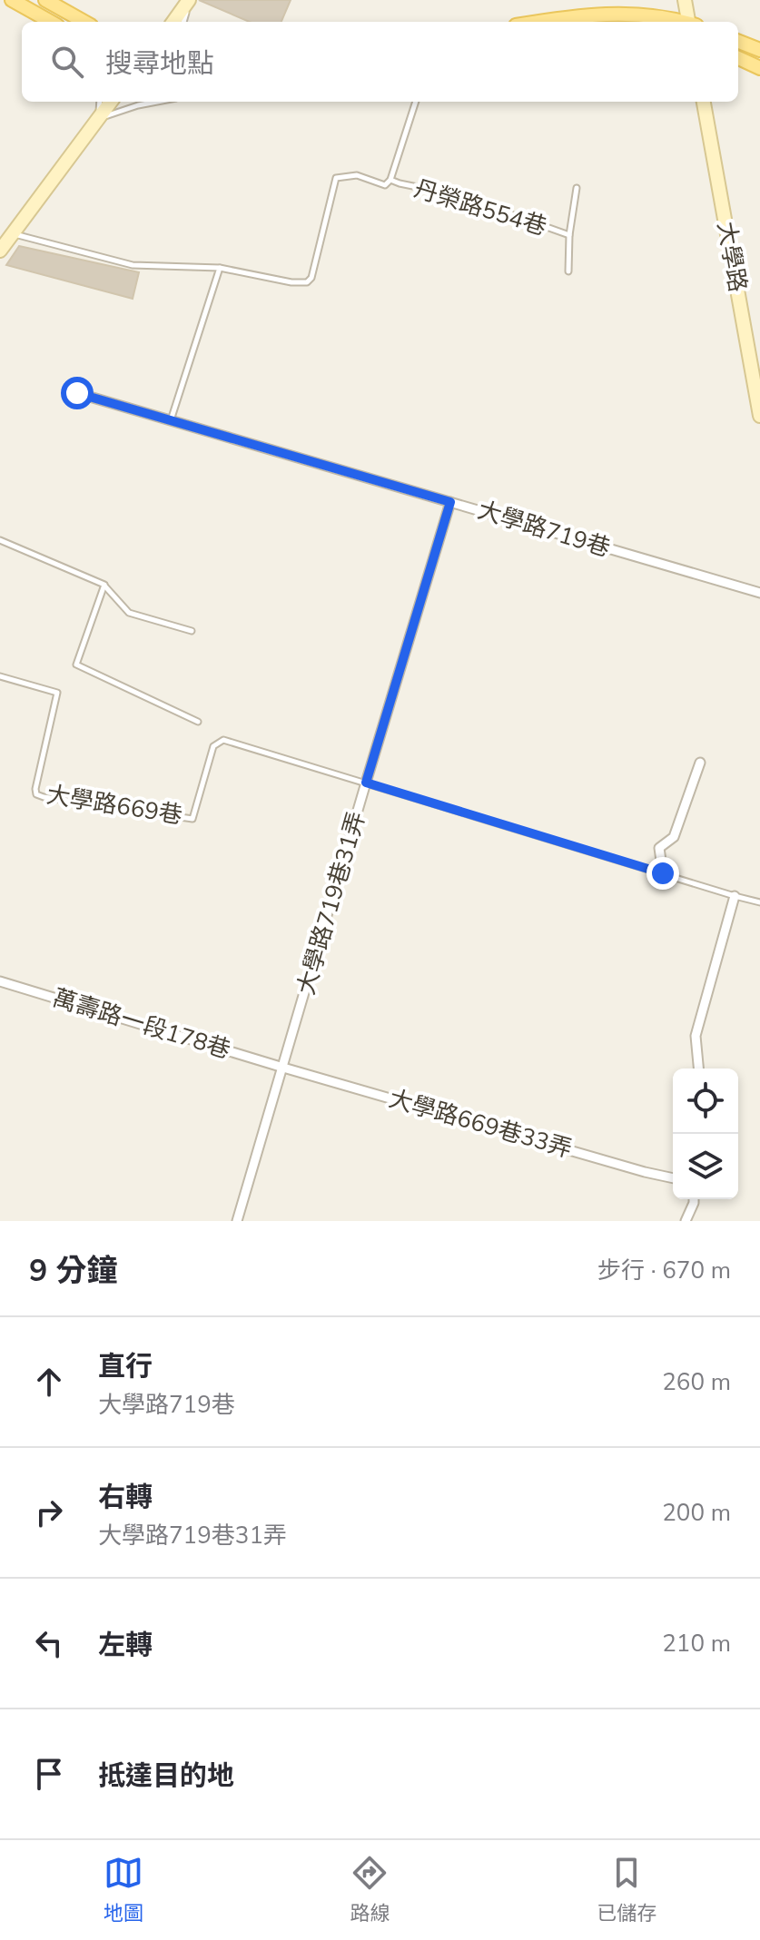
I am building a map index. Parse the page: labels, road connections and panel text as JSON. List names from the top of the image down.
{
  "streets": {
    "main road": ["大學路"],
    "street": [
      "大學路719巷",
      "大學路719巷31弄",
      "萬壽路一段178巷",
      "大學路669巷33弄"
    ],
    "lane": ["丹榮路554巷", "大學路669巷"]
  },
  "crossings": [
    ["大學路719巷", "大學路719巷31弄"],
    ["大學路669巷", "大學路719巷31弄"],
    ["大學路719巷31弄", "萬壽路一段178巷"],
    ["大學路719巷31弄", "大學路669巷33弄"],
    ["萬壽路一段178巷", "大學路669巷33弄"]
  ],
  "page": {
    "search": "搜尋地點",
    "heading": ["9 分鐘", "步行 · 670 m"],
    "list": [
      ["直行", "大學路719巷", "260 m"],
      ["右轉", "大學路719巷31弄", "200 m"],
      ["左轉", "210 m"],
      "抵達目的地"
    ],
    "nav": ["地圖", "路線", "已儲存"]
  }
}
